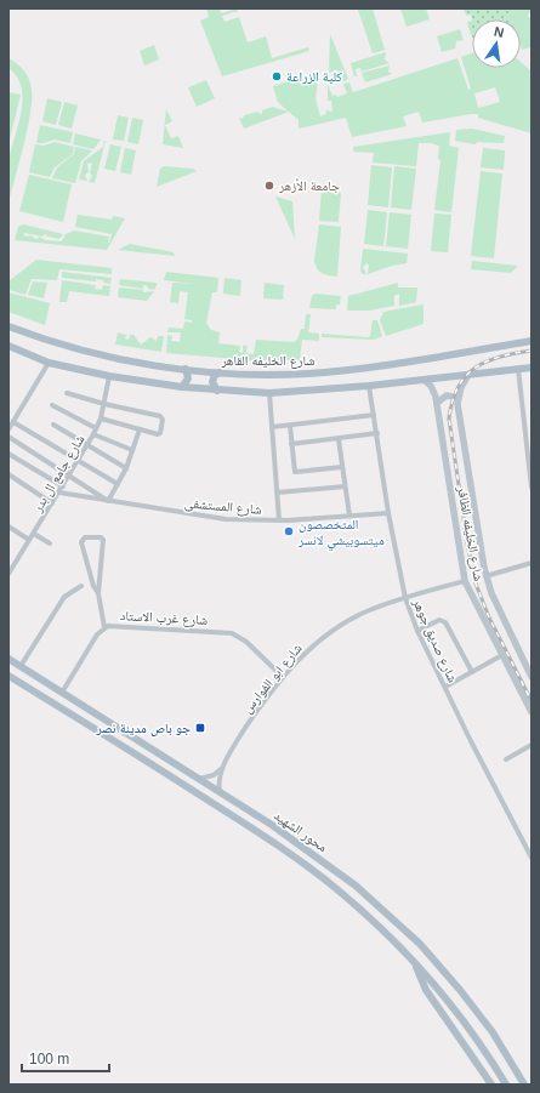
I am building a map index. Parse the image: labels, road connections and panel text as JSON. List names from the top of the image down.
{
  "streets": {
    "main road": ["شارع الخليفه القاهر", "محور الشهيد"],
    "street": [
      "شارع جامع ال بدر",
      "شارع المستشفى",
      "شارع الخليفه الظافر",
      "شارع غرب الاستاد",
      "شارع صديق جوهر",
      "شارع ابو الفوارس"
    ]
  },
  "crossings": [
    ["شارع جامع ال بدر", "شارع المستشفى"],
    ["شارع المستشفى", "شارع صديق جوهر"],
    ["شارع الخليفه الظافر", "شارع ابو الفوارس"],
    ["شارع غرب الاستاد", "شارع ابو الفوارس"],
    ["شارع غرب الاستاد", "محور الشهيد"],
    ["شارع صديق جوهر", "شارع ابو الفوارس"],
    ["شارع ابو الفوارس", "محور الشهيد"]
  ],
  "places": {
    "other": ["كلية الزراعة", "جامعة الأزهر", "المتخصصون ميتسوبيشي لانسر"],
    "transit": ["جو باص مدينة نصر"]
  },
  "scale_bar": "100 m",
  "north": "top"
}
